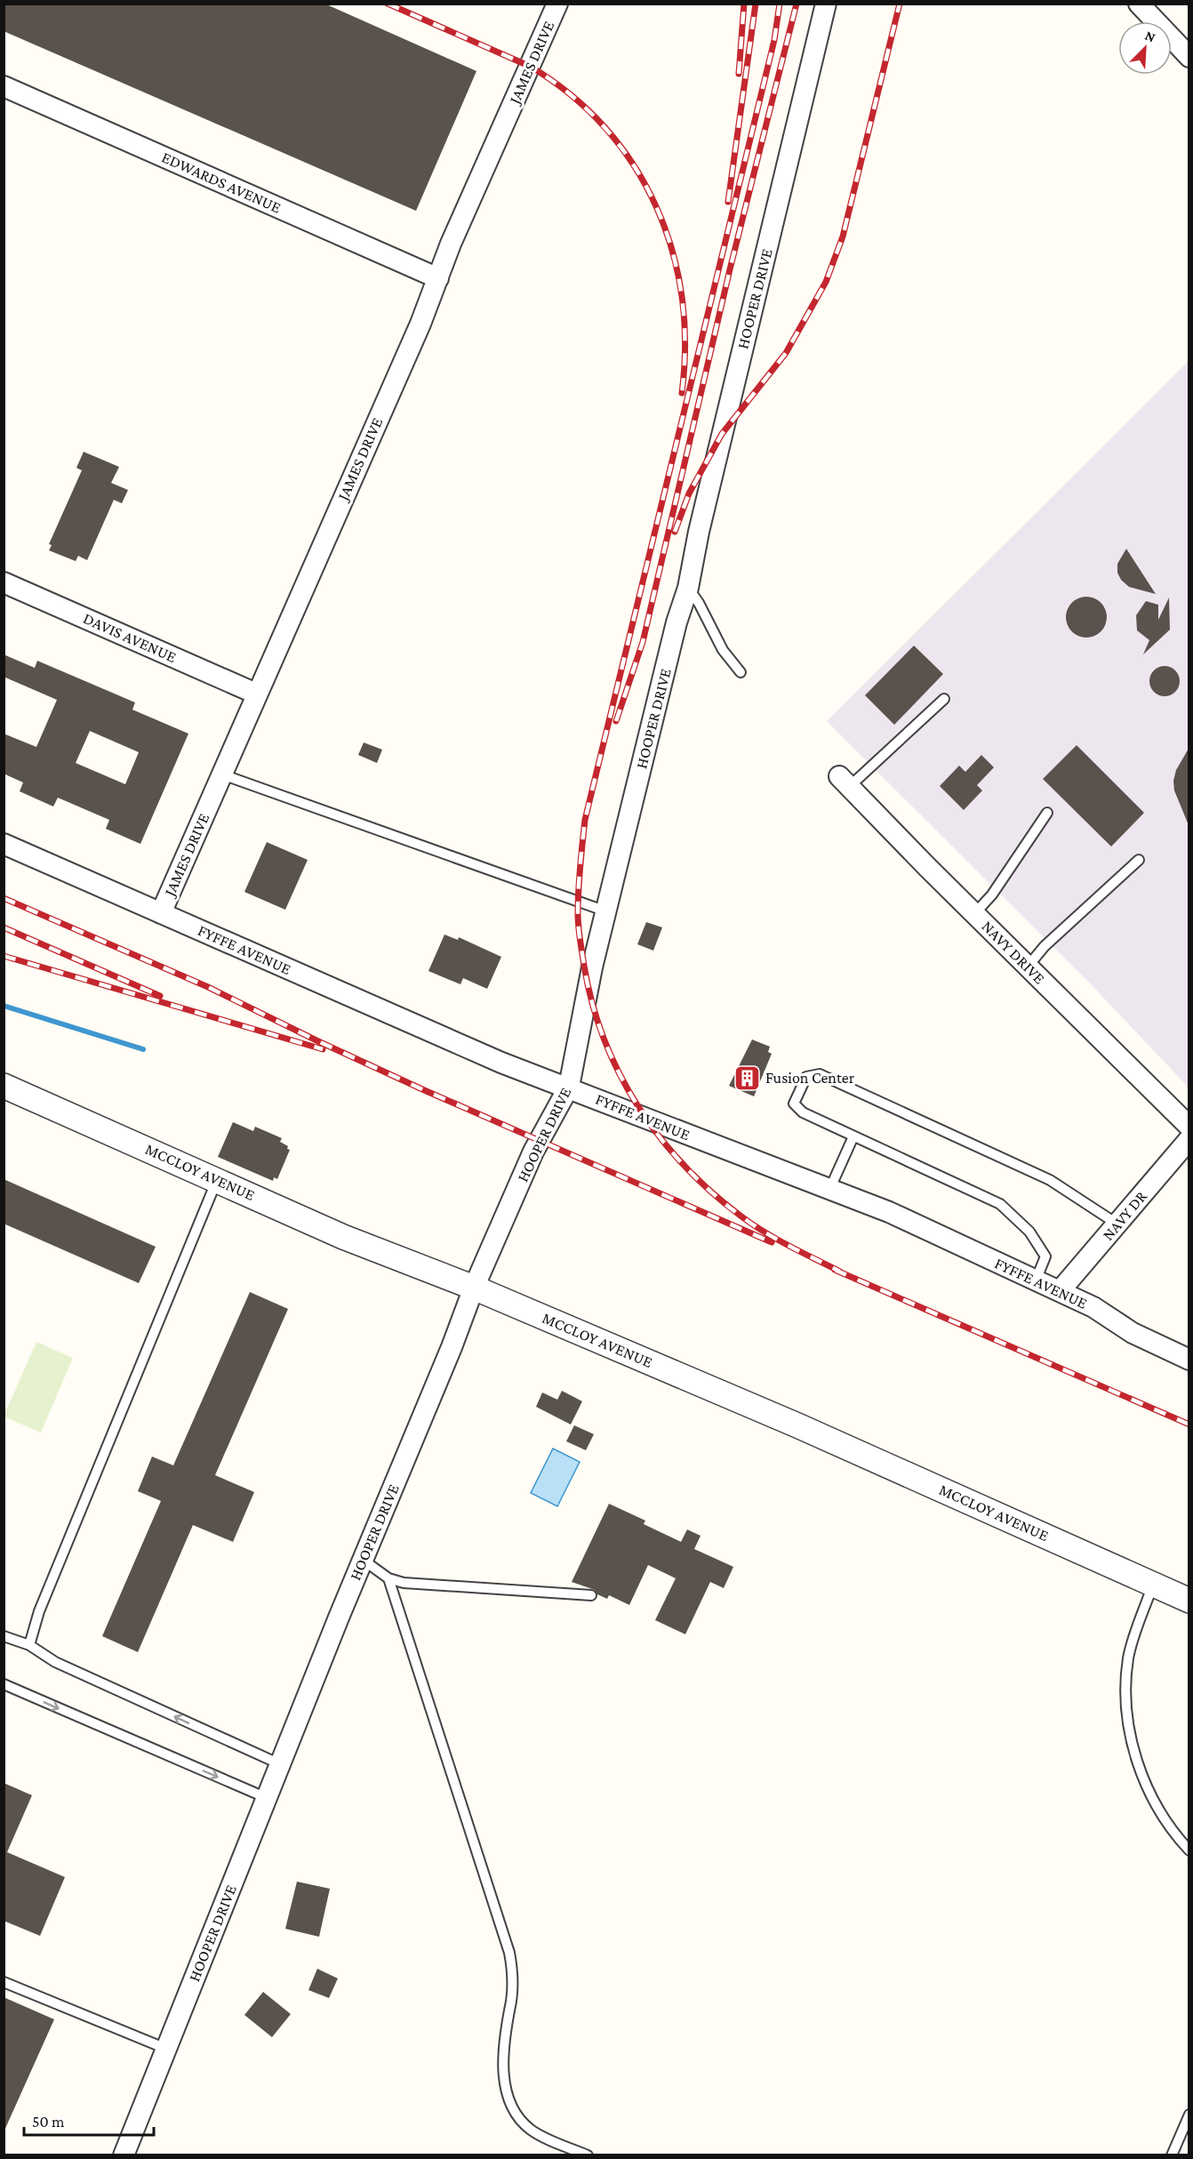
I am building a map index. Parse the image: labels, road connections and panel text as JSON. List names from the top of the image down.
{
  "streets": {
    "street": [
      "JAMES DRIVE",
      "EDWARDS AVENUE",
      "HOOPER DRIVE",
      "DAVIS AVENUE",
      "FYFFE AVENUE",
      "NAVY DRIVE",
      "MCCLOY AVENUE",
      "NAVY DR"
    ]
  },
  "crossings": [
    ["JAMES DRIVE", "EDWARDS AVENUE"],
    ["JAMES DRIVE", "DAVIS AVENUE"],
    ["JAMES DRIVE", "FYFFE AVENUE"],
    ["HOOPER DRIVE", "FYFFE AVENUE"],
    ["HOOPER DRIVE", "MCCLOY AVENUE"],
    ["FYFFE AVENUE", "NAVY DR"]
  ],
  "places": {
    "building": ["Fusion Center"]
  },
  "scale_bar": "50 m",
  "north": "top right"
}
